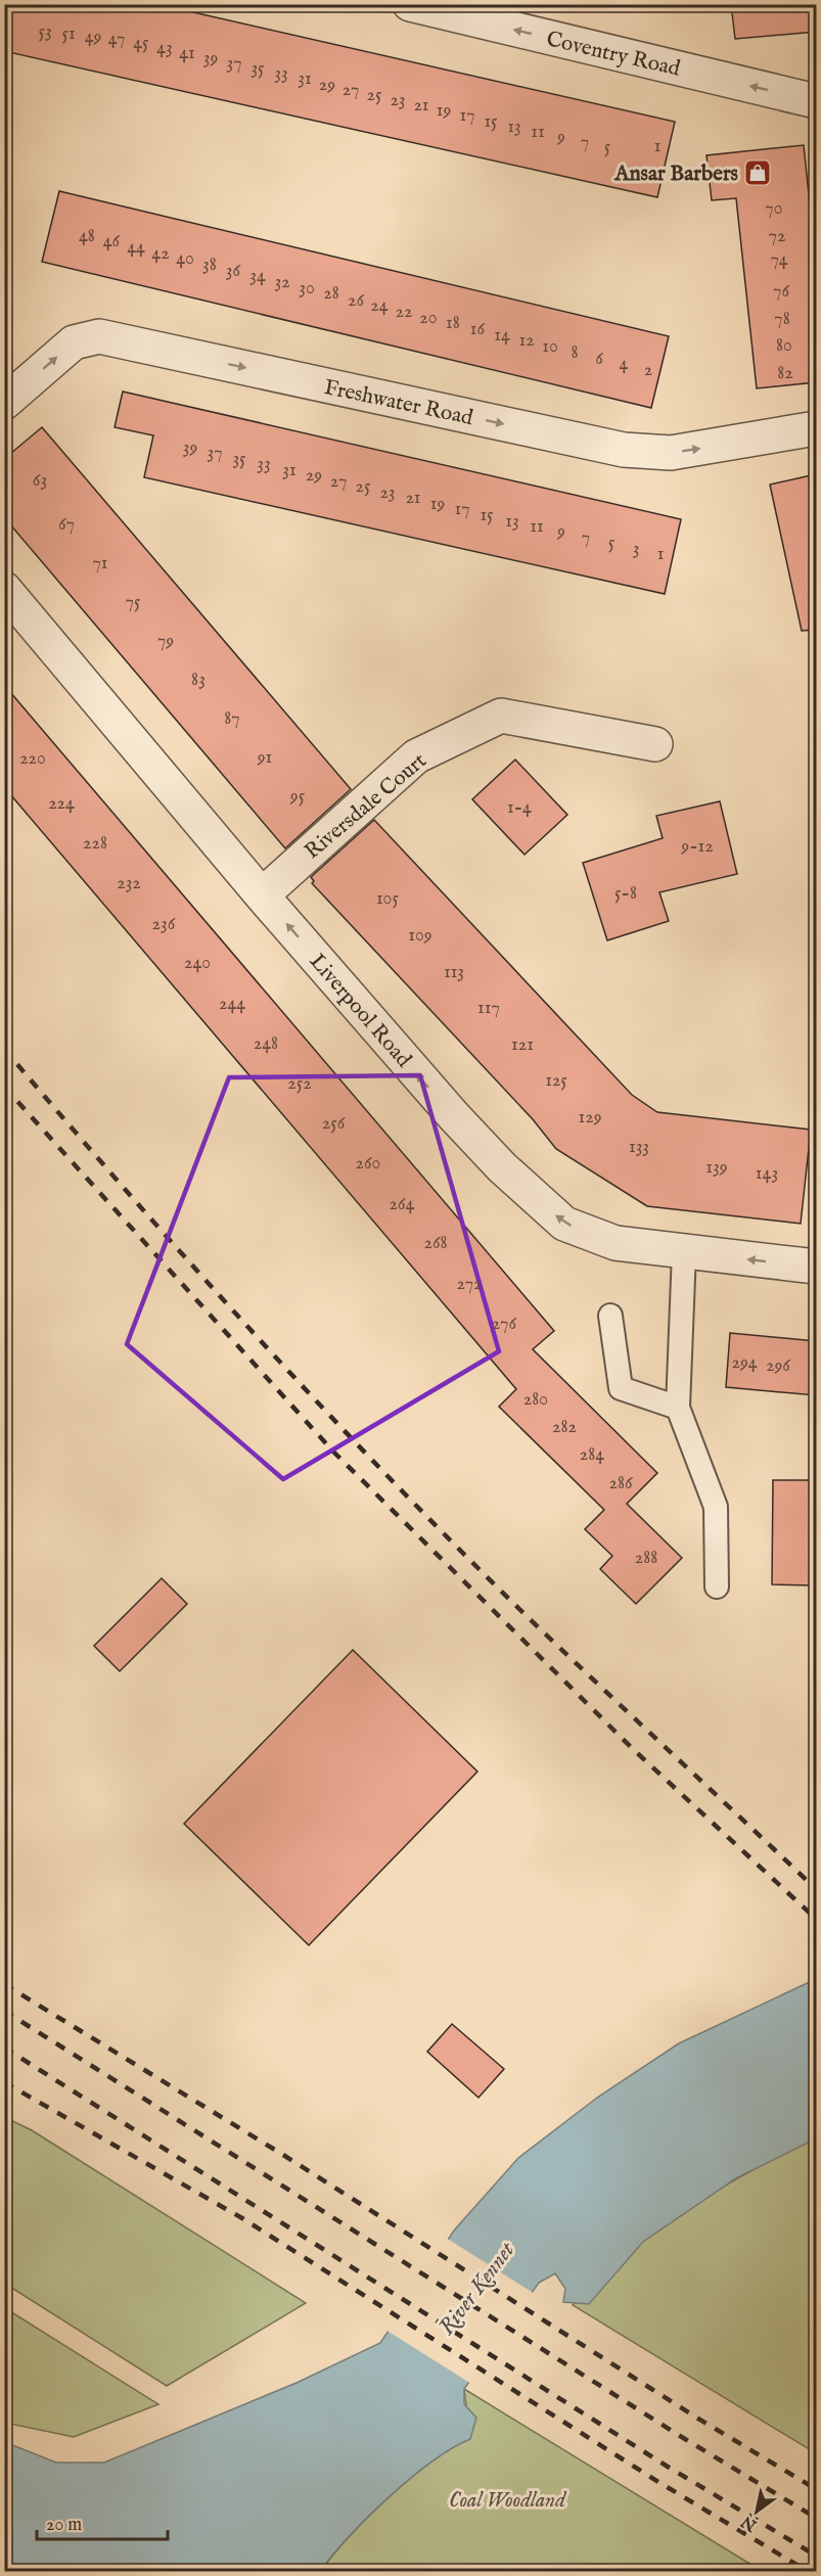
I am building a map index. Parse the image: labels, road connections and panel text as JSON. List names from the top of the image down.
{
  "streets": {
    "street": [
      "Coventry Road",
      "Freshwater Road",
      "Riversdale Court",
      "Liverpool Road"
    ]
  },
  "crossings": [
    ["Riversdale Court", "Liverpool Road"]
  ],
  "one_way": ["Coventry Road", "Freshwater Road", "Liverpool Road"],
  "water": ["River Kennet"],
  "parks": ["Coal Woodland"],
  "places": {
    "shop": ["Ansar Barbers"]
  },
  "house_numbers": [
    "53",
    "51",
    "49",
    "47",
    "45",
    "43",
    "41",
    "39",
    "37",
    "35",
    "33",
    "31",
    "29",
    "27",
    "25",
    "23",
    "21",
    "19",
    "17",
    "15",
    "13",
    "11",
    "9",
    "7",
    "1",
    "5",
    "70",
    "48",
    "72",
    "46",
    "44",
    "42",
    "40",
    "74",
    "38",
    "36",
    "34",
    "32",
    "30",
    "76",
    "28",
    "26",
    "24",
    "22",
    "20",
    "78",
    "18",
    "16",
    "14",
    "12",
    "80",
    "10",
    "8",
    "6",
    "4",
    "2",
    "82",
    "39",
    "37",
    "35",
    "33",
    "31",
    "29",
    "63",
    "27",
    "25",
    "23",
    "21",
    "19",
    "17",
    "15",
    "13",
    "67",
    "11",
    "9",
    "7",
    "5",
    "3",
    "1",
    "71",
    "75",
    "79",
    "83",
    "87",
    "91",
    "220",
    "95",
    "224",
    "1-4",
    "228",
    "9-12",
    "232",
    "5-8",
    "105",
    "236",
    "109",
    "240",
    "113",
    "244",
    "117",
    "248",
    "121",
    "125",
    "252",
    "129",
    "256",
    "133",
    "260",
    "139",
    "143",
    "264",
    "268",
    "272",
    "276",
    "294",
    "296",
    "280",
    "282",
    "284",
    "286",
    "288"
  ],
  "scale_bar": "20 m",
  "north": "bottom left"
}
